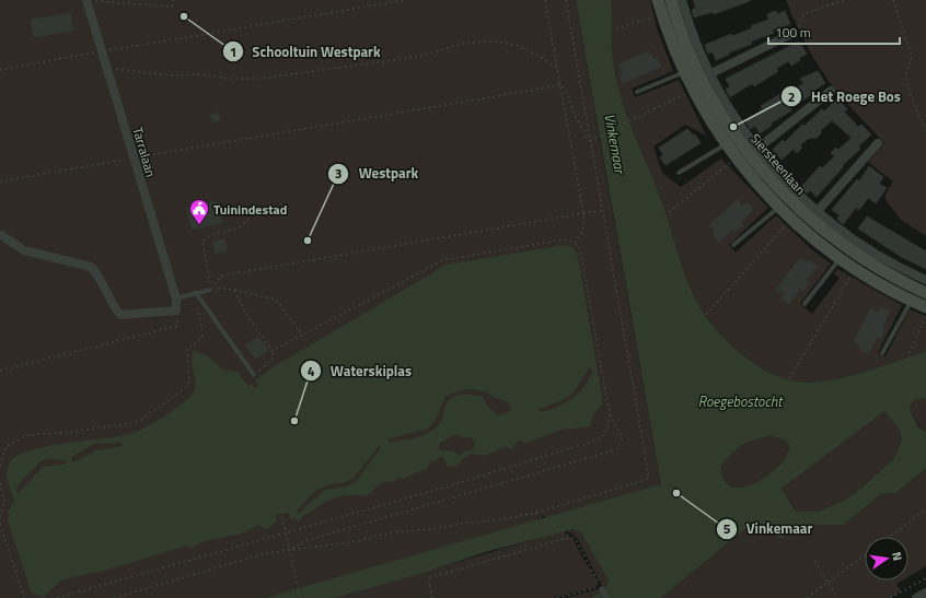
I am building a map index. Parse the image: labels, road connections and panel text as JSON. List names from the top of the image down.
{
  "streets": {
    "main road": ["Siersteenlaan"],
    "street": ["Tarralaan"]
  },
  "water": ["Vinkemaar", "Roegebostocht"],
  "places": {
    "other": [
      "Schooltuin Westpark",
      "Het Roege Bos",
      "Westpark",
      "Waterskiplas",
      "Vinkemaar"
    ],
    "public building": ["Tuinindestad"]
  },
  "scale_bar": "100 m",
  "north": "right"
}
